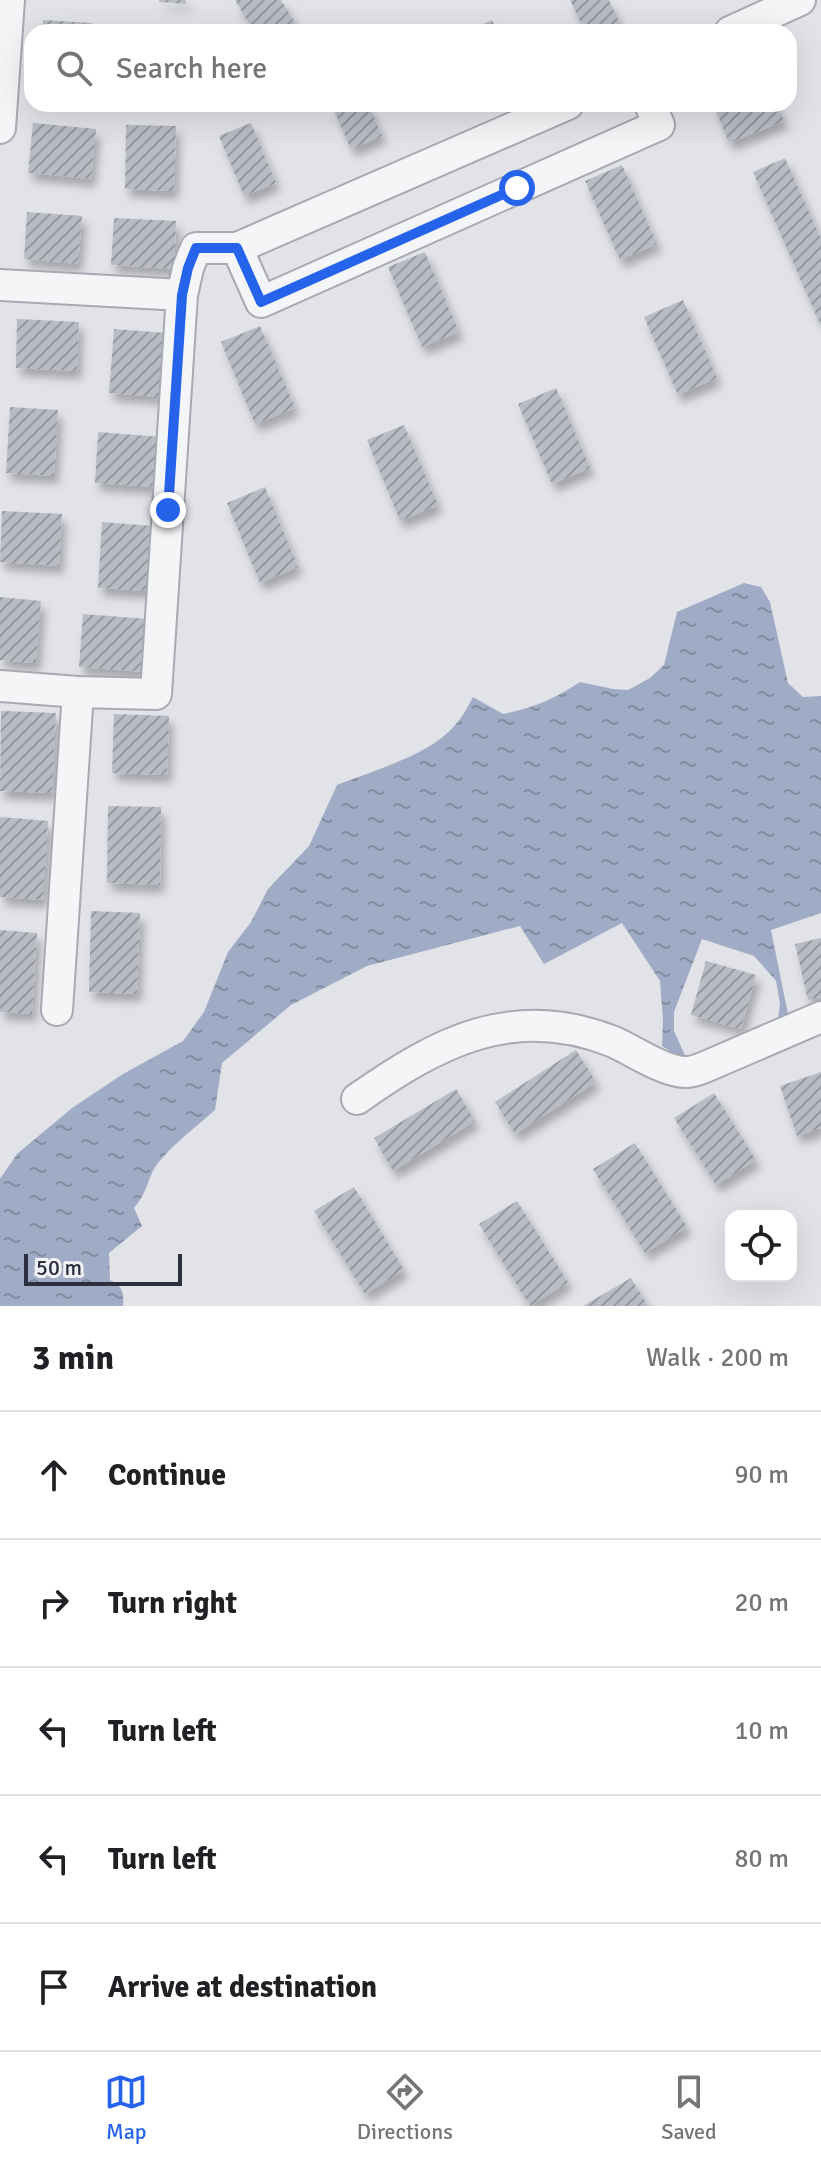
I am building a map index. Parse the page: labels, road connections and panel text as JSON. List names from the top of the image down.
{
  "scale_bar": "50 m",
  "page": {
    "search": "Search here",
    "scale": "50 m",
    "heading": ["3 min", "Walk · 200 m"],
    "list": [
      ["Continue", "90 m"],
      ["Turn right", "20 m"],
      ["Turn left", "10 m"],
      ["Turn left", "80 m"],
      "Arrive at destination"
    ],
    "nav": ["Map", "Directions", "Saved"]
  }
}
